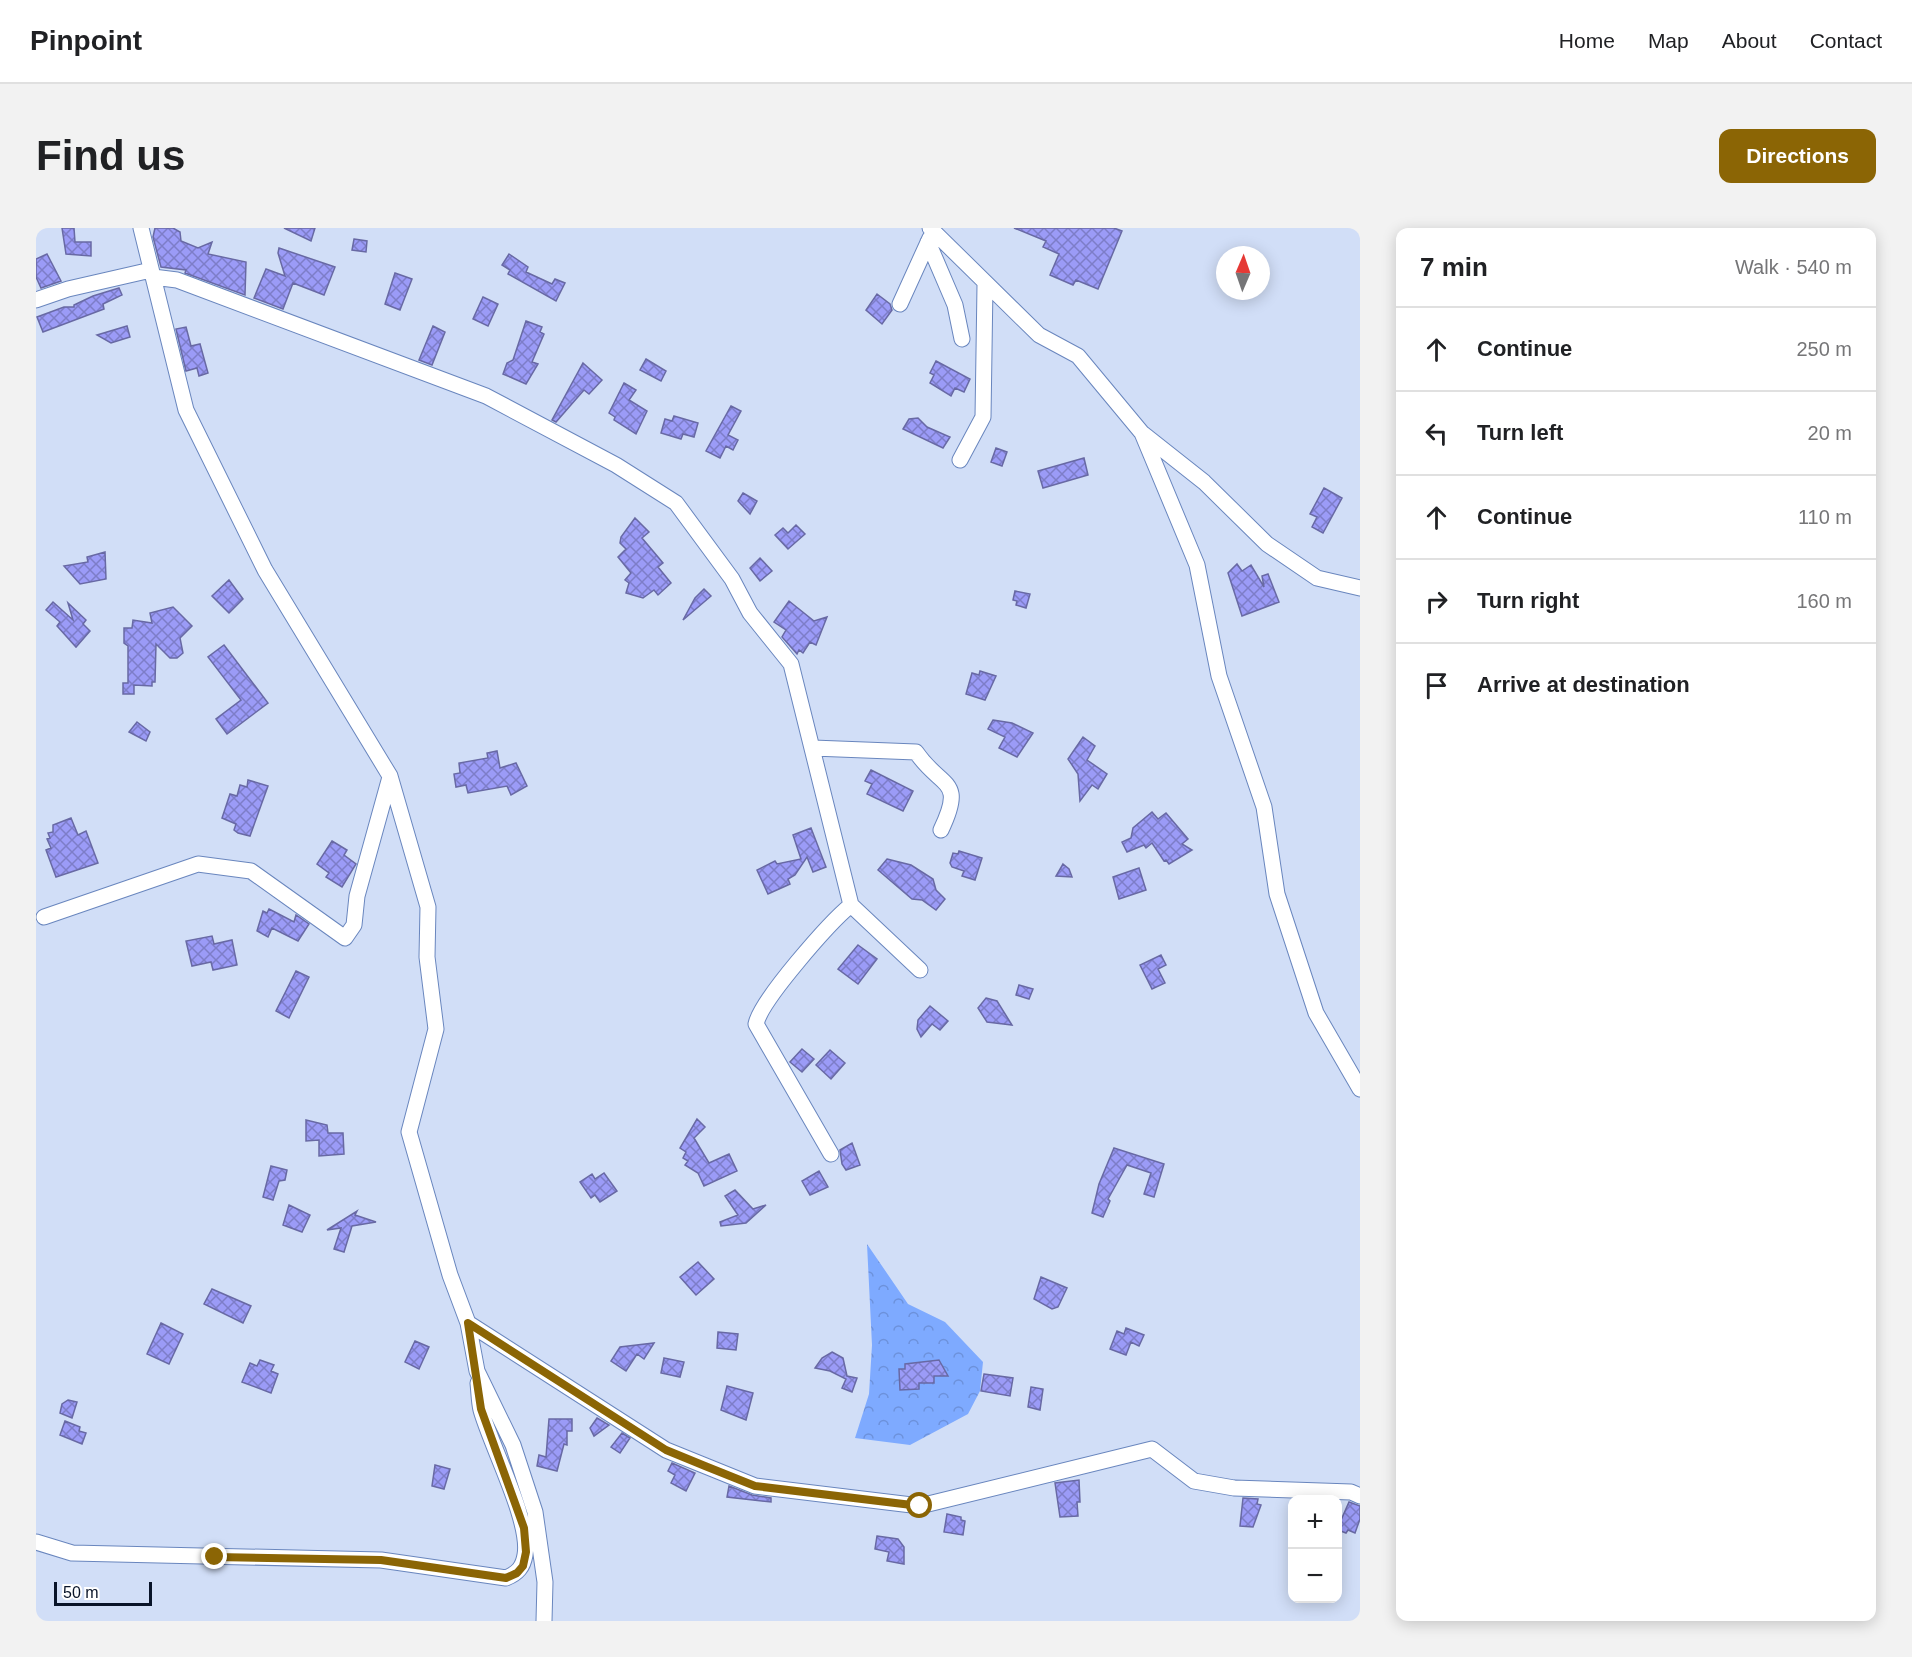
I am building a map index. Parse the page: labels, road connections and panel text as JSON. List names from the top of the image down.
{
  "scale_bar": "50 m",
  "north": "top",
  "page": {
    "header": "Pinpoint",
    "nav": [
      "Home",
      "Map",
      "About",
      "Contact"
    ],
    "buttons": "Directions",
    "title": "Find us",
    "heading": ["7 min", "Walk · 540 m"],
    "list": [
      ["Continue", "250 m"],
      ["Turn left", "20 m"],
      ["Continue", "110 m"],
      ["Turn right", "160 m"],
      "Arrive at destination"
    ],
    "map_buttons": ["+", "−"],
    "scale": "50 m"
  }
}
